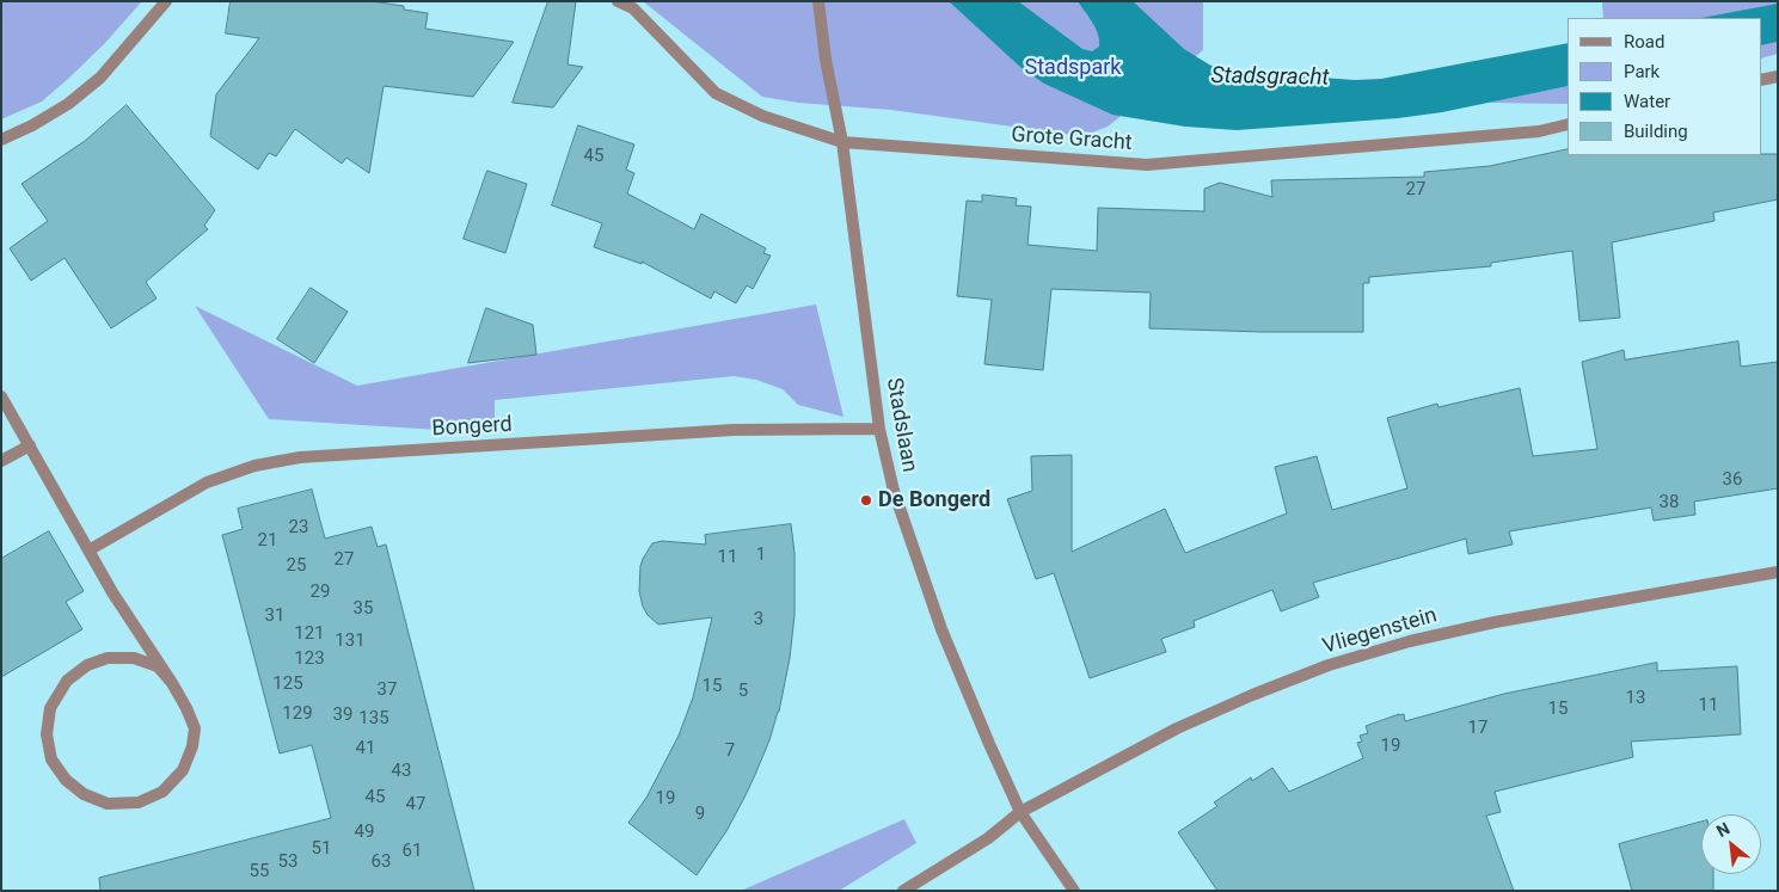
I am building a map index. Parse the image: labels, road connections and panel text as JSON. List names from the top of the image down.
{
  "streets": {
    "street": [
      "Grote Gracht",
      "Stadslaan",
      "Bongerd",
      "Vliegenstein"
    ]
  },
  "crossings": [
    ["Grote Gracht", "Stadslaan"],
    ["Stadslaan", "Bongerd"],
    ["Stadslaan", "Vliegenstein"]
  ],
  "water": ["Stadsgracht"],
  "parks": ["Stadspark"],
  "places": ["De Bongerd"],
  "house_numbers": [
    "45",
    "27",
    "36",
    "38",
    "23",
    "21",
    "1",
    "11",
    "27",
    "25",
    "29",
    "35",
    "31",
    "3",
    "121",
    "131",
    "123",
    "125",
    "15",
    "37",
    "5",
    "13",
    "11",
    "15",
    "129",
    "39",
    "135",
    "17",
    "19",
    "41",
    "7",
    "43",
    "45",
    "19",
    "47",
    "9",
    "49",
    "51",
    "61",
    "53",
    "63",
    "55"
  ],
  "legend": [
    "Road",
    "Park",
    "Water",
    "Building"
  ],
  "north": "top left"
}
